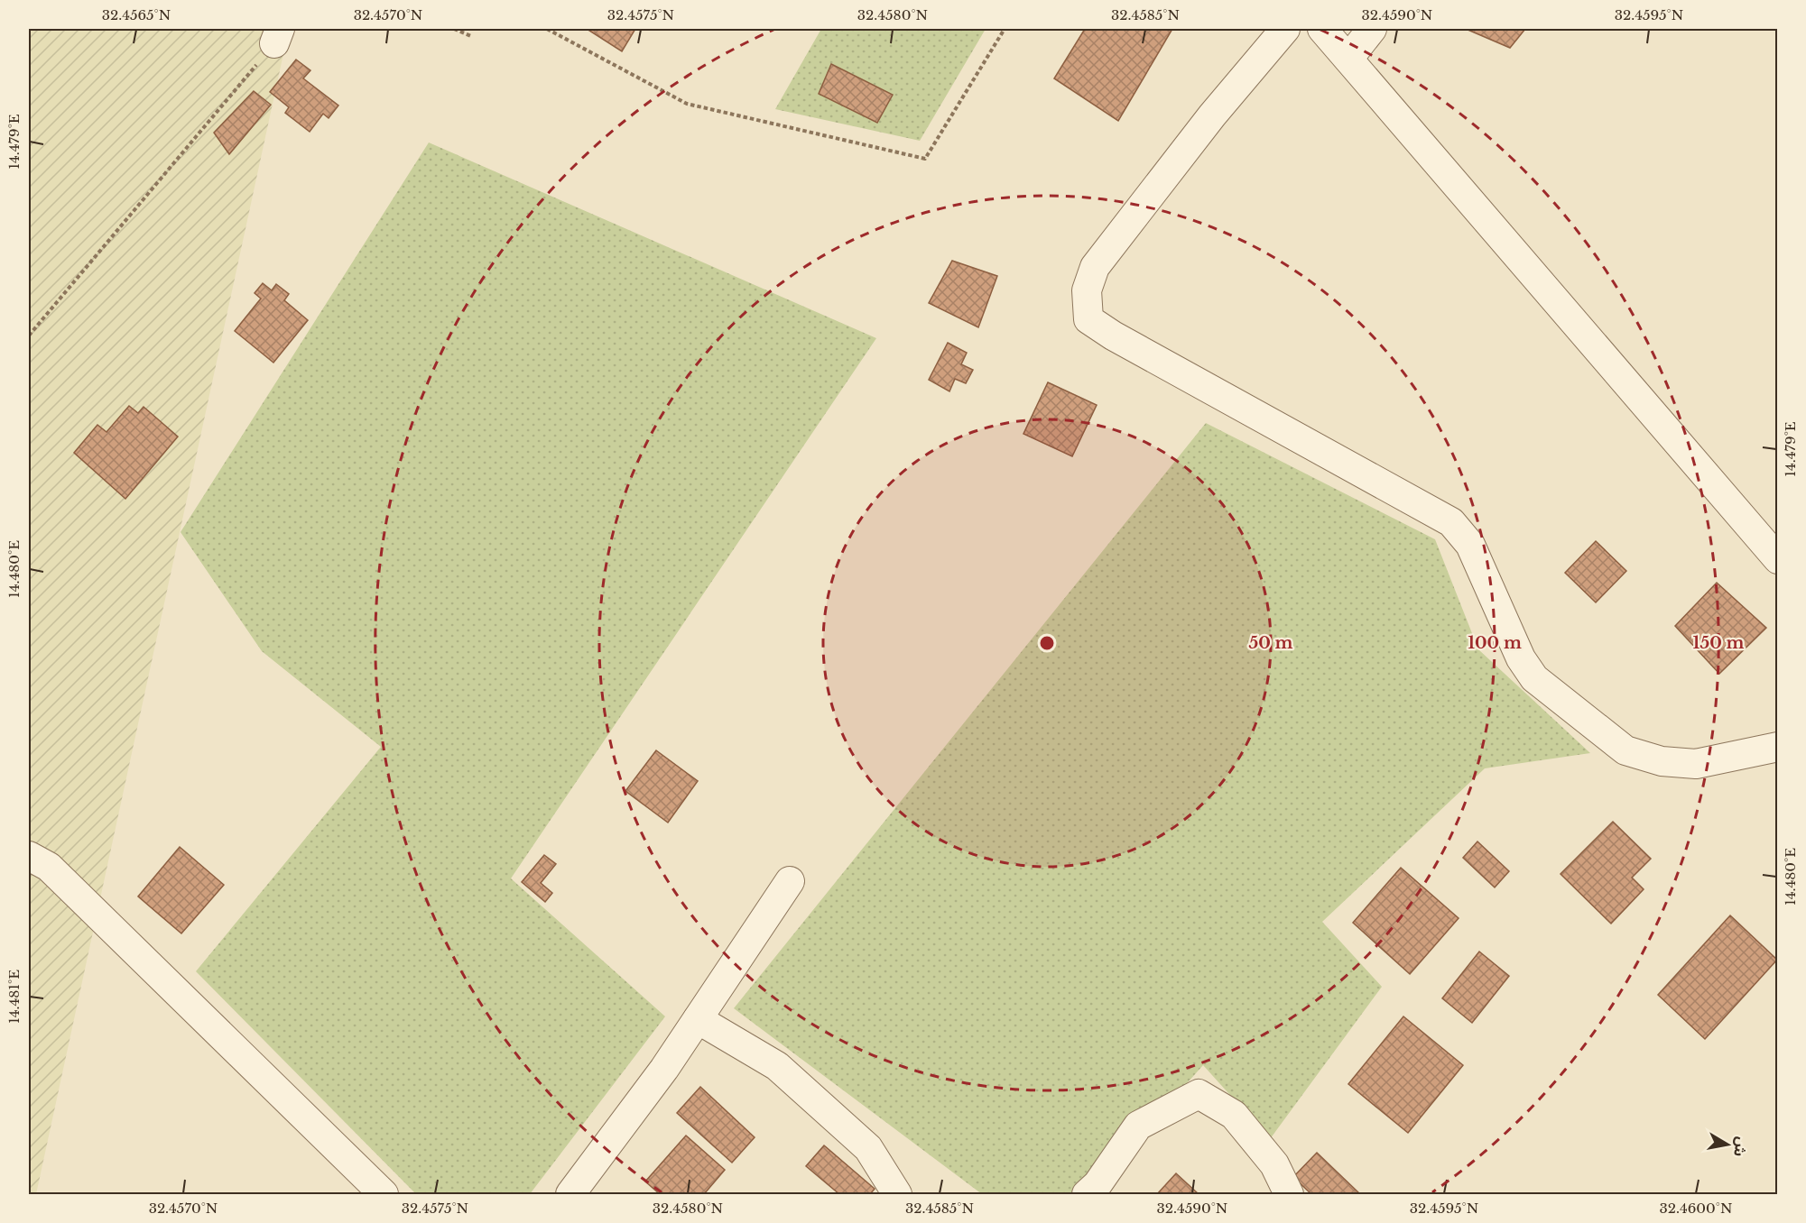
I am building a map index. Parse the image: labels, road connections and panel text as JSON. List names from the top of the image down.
{
  "north": "right",
  "coordinates": [
    "32.4565°N",
    "32.4570°N",
    "32.4575°N",
    "32.4580°N",
    "32.4585°N",
    "32.4590°N",
    "32.4595°N",
    "14.479°E",
    "14.480°E",
    "14.481°E",
    "32.4600°N"
  ],
  "rings": ["50 m", "100 m", "150 m"]
}
